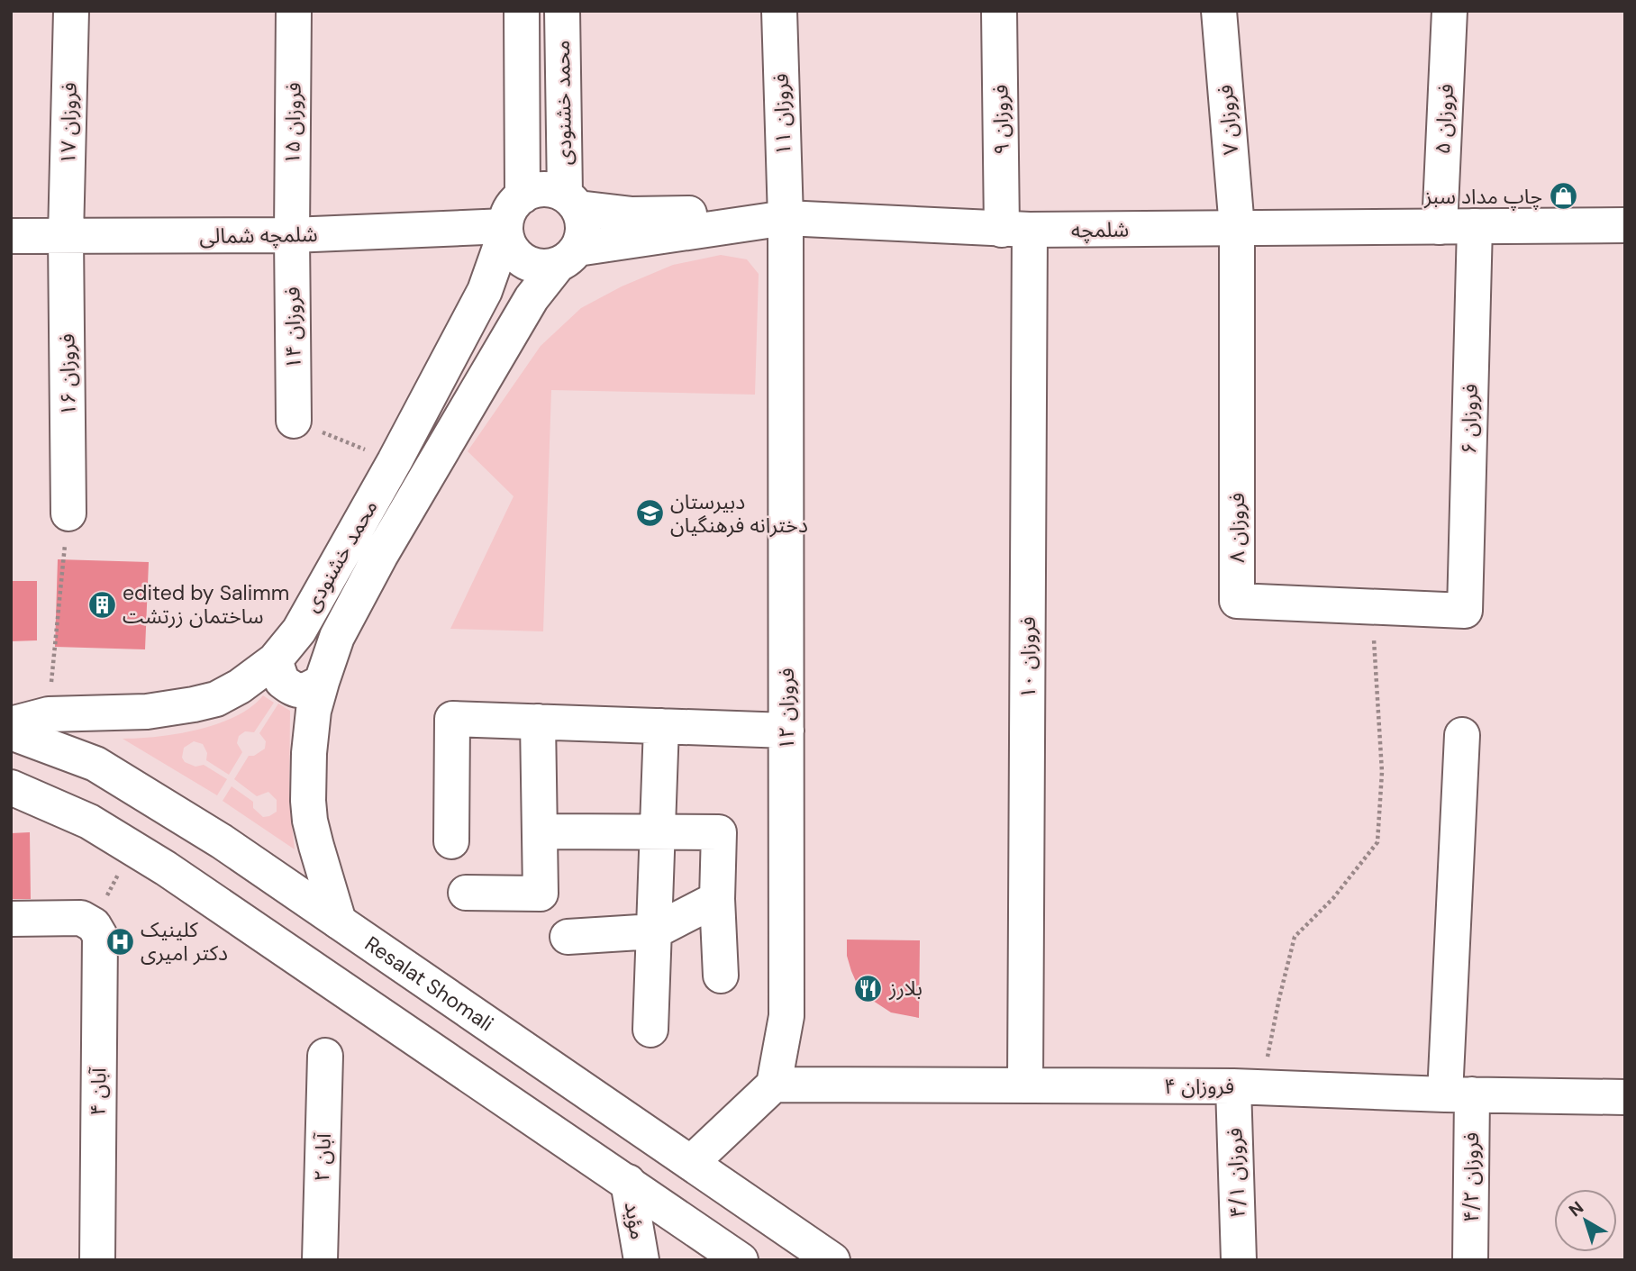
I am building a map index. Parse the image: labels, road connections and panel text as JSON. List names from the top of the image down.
{
  "streets": {
    "street": [
      "محمد خشنودی",
      "فروزان ۱۱",
      "فروزان ۵",
      "فروزان ۹",
      "فروزان ۷",
      "فروزان ۱۷",
      "فروزان ۱۵",
      "شلمچه",
      "شلمچه شمالی",
      "فروزان ۱۴",
      "فروزان ۱۶",
      "فروزان ۶",
      "فروزان ۸",
      "فروزان ۱۰",
      "فروزان ۱۲",
      "Resalat Shomali",
      "فروزان ۴",
      "آبان ۴",
      "آبان ۲",
      "فروزان ۴/۱",
      "فروزان ۴/۲",
      "مؤید"
    ]
  },
  "crossings": [
    ["محمد خشنودی", "شلمچه"],
    ["محمد خشنودی", "شلمچه شمالی"],
    ["محمد خشنودی", "Resalat Shomali"],
    ["فروزان ۱۱", "شلمچه"],
    ["فروزان ۱۱", "فروزان ۱۲"],
    ["فروزان ۵", "شلمچه"],
    ["فروزان ۹", "شلمچه"],
    ["فروزان ۹", "فروزان ۱۰"],
    ["فروزان ۷", "شلمچه"],
    ["فروزان ۷", "فروزان ۸"],
    ["فروزان ۱۷", "شلمچه شمالی"],
    ["فروزان ۱۷", "فروزان ۱۶"],
    ["فروزان ۱۵", "شلمچه شمالی"],
    ["فروزان ۱۵", "فروزان ۱۴"],
    ["شلمچه", "شلمچه شمالی"],
    ["شلمچه", "فروزان ۶"],
    ["شلمچه", "فروزان ۸"],
    ["شلمچه", "فروزان ۱۰"],
    ["شلمچه", "فروزان ۱۲"],
    ["شلمچه شمالی", "فروزان ۱۴"],
    ["شلمچه شمالی", "فروزان ۱۶"],
    ["فروزان ۶", "فروزان ۸"],
    ["فروزان ۱۰", "فروزان ۴"],
    ["فروزان ۱۲", "فروزان ۴"],
    ["فروزان ۴", "فروزان ۴/۱"],
    ["فروزان ۴", "فروزان ۴/۲"]
  ],
  "places": {
    "shop": ["چاپ مداد سبز"],
    "school or university": ["دبیرستان دخترانه فرهنگیان"],
    "building": ["edited by Salimm ساختمان زرتشت"],
    "hospital": ["کلینیک دکتر امیری"],
    "restaurant": ["بلارز"]
  },
  "north": "top left"
}
